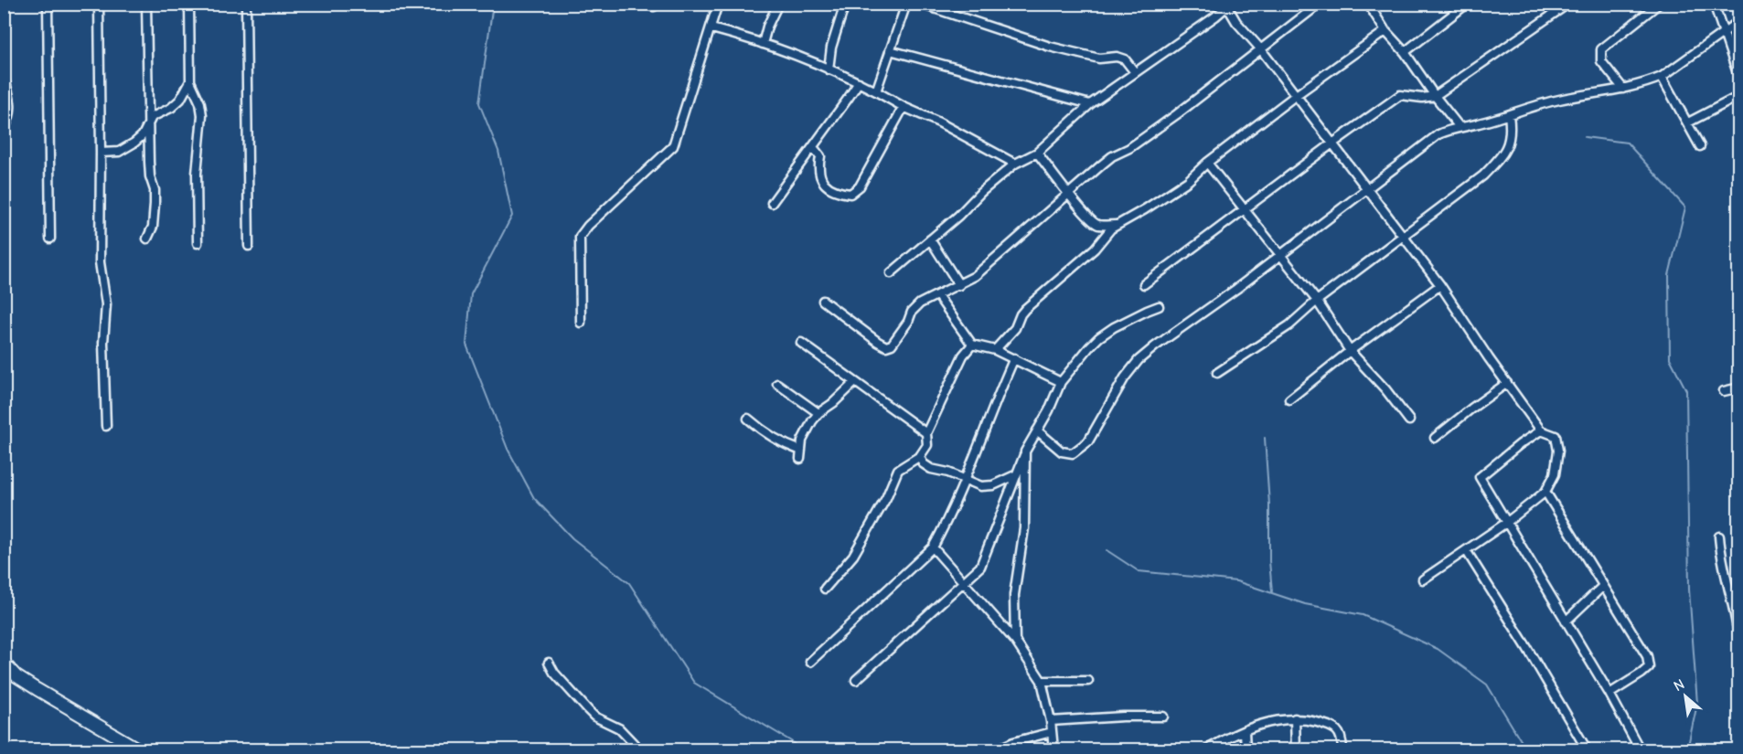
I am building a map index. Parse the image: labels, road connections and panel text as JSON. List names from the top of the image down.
{
  "north": "top left"
}
